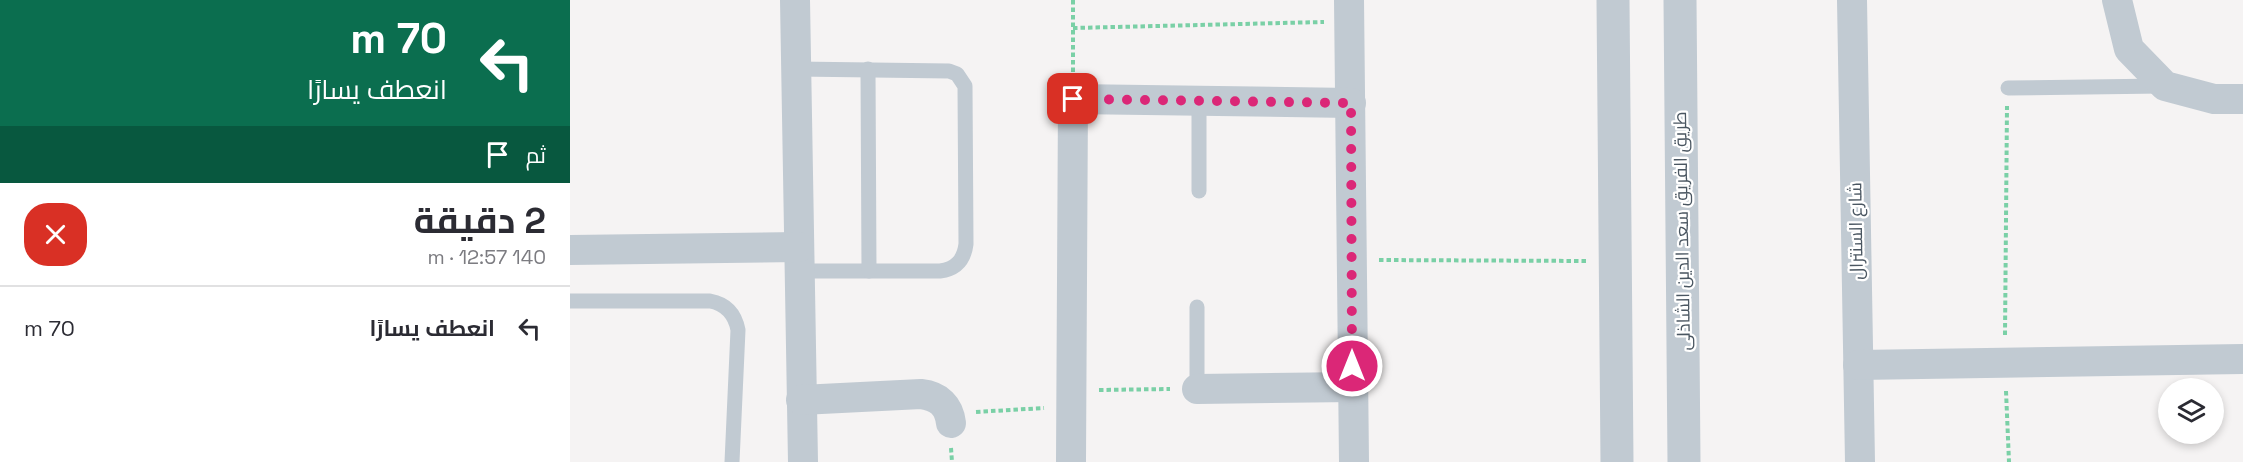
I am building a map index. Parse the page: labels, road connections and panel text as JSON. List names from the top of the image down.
{
  "streets": {
    "street": ["طريق الفريق سعد الدين الشاذلى", "شارع السنترال"]
  },
  "page": {
    "turn": ["70 m", "انعطف يسارًا"],
    "then": "ثم",
    "heading": ["2 دقيقة", "140 m · 12:57"],
    "list": [
      {
        "name": "انعطف يسارًا",
        "value": "70 m"
      }
    ]
  }
}
